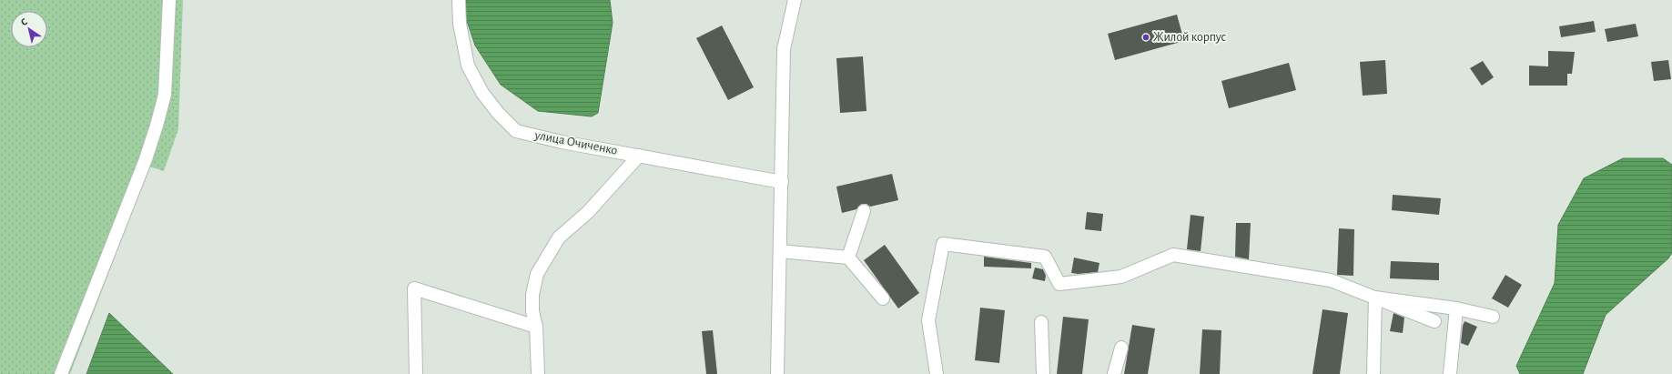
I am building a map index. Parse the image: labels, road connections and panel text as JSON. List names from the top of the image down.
{
  "streets": {
    "street": ["улица Очиченко"]
  },
  "places": ["Жилой корпус"],
  "north": "top left"
}
